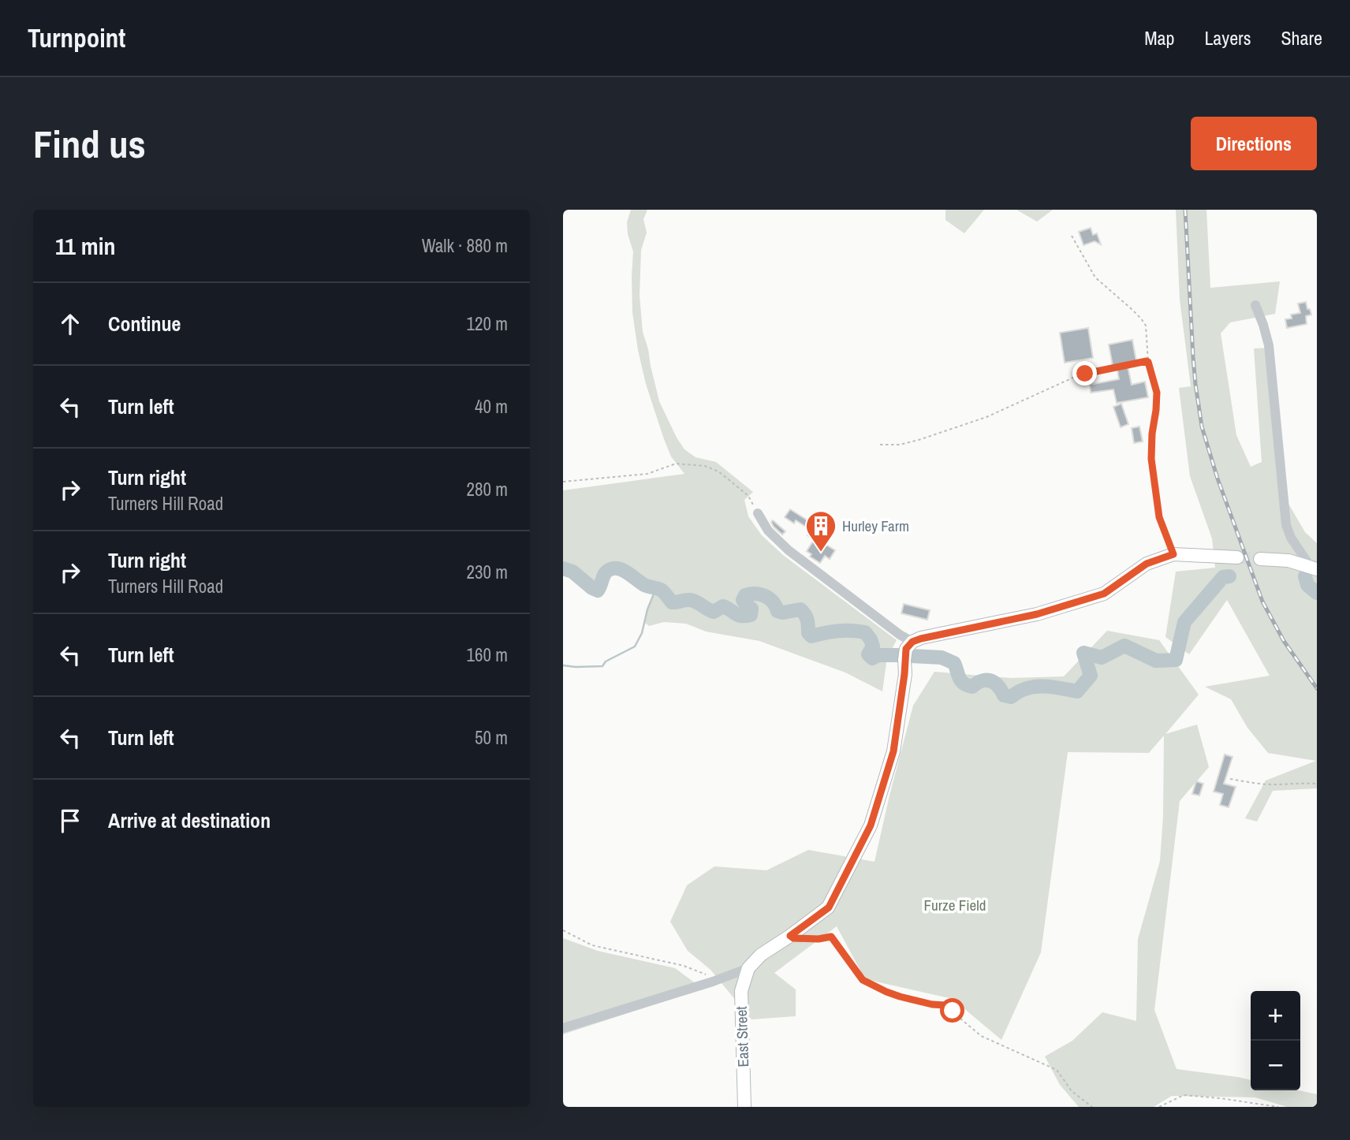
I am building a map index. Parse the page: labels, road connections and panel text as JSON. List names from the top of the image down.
{
  "streets": {
    "main road": ["East Street"]
  },
  "parks": ["Furze Field"],
  "places": {
    "building": ["Hurley Farm"]
  },
  "page": {
    "header": "Turnpoint",
    "nav": ["Map", "Layers", "Share"],
    "buttons": "Directions",
    "title": "Find us",
    "heading": ["11 min", "Walk · 880 m"],
    "list": [
      ["Continue", "120 m"],
      ["Turn left", "40 m"],
      ["Turn right", "Turners Hill Road", "280 m"],
      ["Turn right", "Turners Hill Road", "230 m"],
      ["Turn left", "160 m"],
      ["Turn left", "50 m"],
      "Arrive at destination"
    ],
    "map_buttons": ["+", "−"]
  }
}
